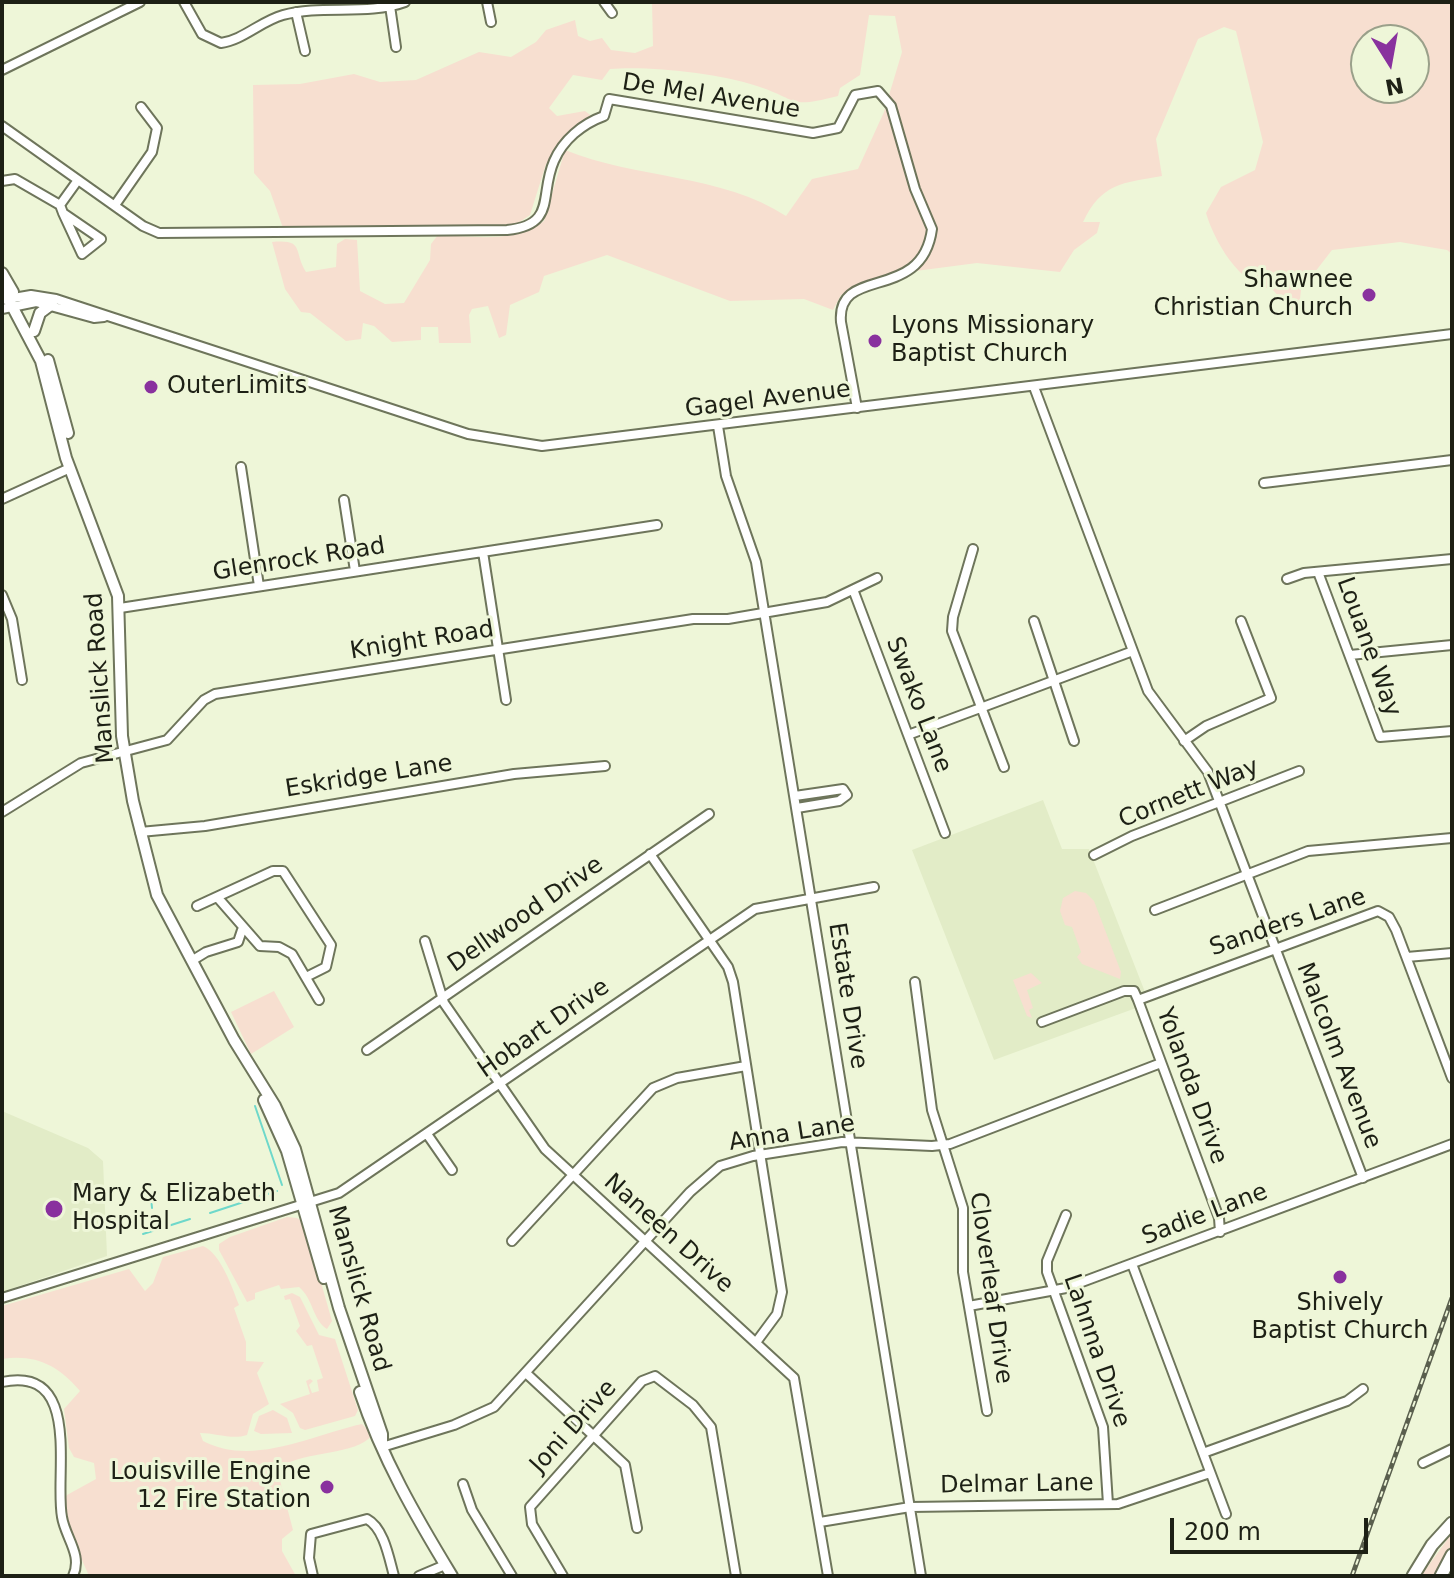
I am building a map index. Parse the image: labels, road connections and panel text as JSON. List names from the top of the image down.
{
  "streets": {
    "main road": ["Manslick Road"],
    "street": [
      "De Mel Avenue",
      "Gagel Avenue",
      "Glenrock Road",
      "Knight Road",
      "Louane Way",
      "Swako Lane",
      "Eskridge Lane",
      "Cornett Way",
      "Dellwood Drive",
      "Sanders Lane",
      "Estate Drive",
      "Hobart Drive",
      "Malcolm Avenue",
      "Yolanda Drive",
      "Anna Lane",
      "Sadie Lane",
      "Naneen Drive",
      "Cloverleaf Drive",
      "Lahnna Drive",
      "Joni Drive",
      "Delmar Lane"
    ]
  },
  "crossings": [
    ["De Mel Avenue", "Gagel Avenue"],
    ["Gagel Avenue", "Manslick Road"],
    ["Gagel Avenue", "Estate Drive"],
    ["Glenrock Road", "Manslick Road"],
    ["Knight Road", "Manslick Road"],
    ["Knight Road", "Swako Lane"],
    ["Knight Road", "Estate Drive"],
    ["Manslick Road", "Eskridge Lane"],
    ["Manslick Road", "Hobart Drive"],
    ["Manslick Road", "Anna Lane"],
    ["Cornett Way", "Malcolm Avenue"],
    ["Dellwood Drive", "Naneen Drive"],
    ["Sanders Lane", "Malcolm Avenue"],
    ["Sanders Lane", "Yolanda Drive"],
    ["Estate Drive", "Hobart Drive"],
    ["Estate Drive", "Anna Lane"],
    ["Estate Drive", "Delmar Lane"],
    ["Hobart Drive", "Naneen Drive"],
    ["Malcolm Avenue", "Sadie Lane"],
    ["Yolanda Drive", "Anna Lane"],
    ["Yolanda Drive", "Sadie Lane"],
    ["Anna Lane", "Naneen Drive"],
    ["Anna Lane", "Cloverleaf Drive"],
    ["Sadie Lane", "Delmar Lane"],
    ["Naneen Drive", "Delmar Lane"],
    ["Lahnna Drive", "Delmar Lane"]
  ],
  "places": [
    "Shawnee Christian Church",
    "Lyons Missionary Baptist Church",
    "OuterLimits",
    "Mary & Elizabeth Hospital",
    "Shively Baptist Church",
    "Louisville Engine 12 Fire Station"
  ],
  "scale_bar": "200 m",
  "north": "bottom"
}
